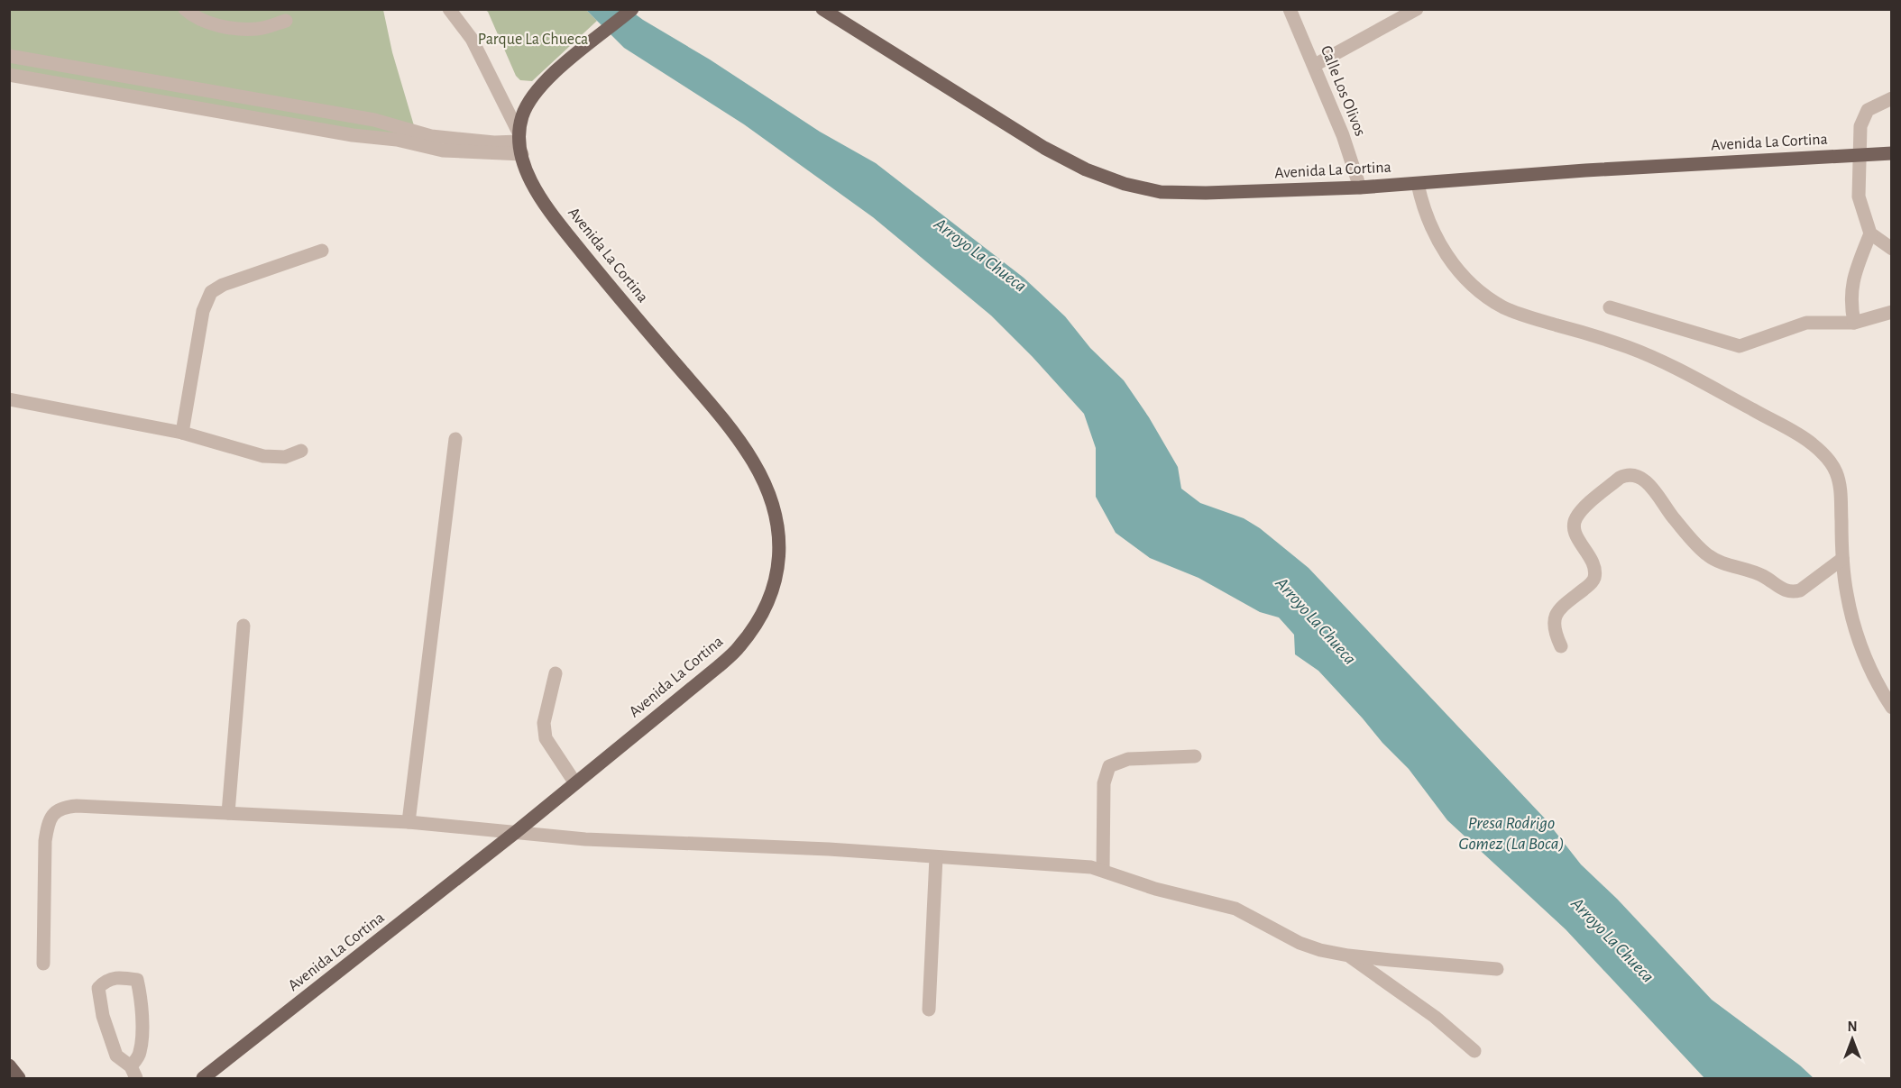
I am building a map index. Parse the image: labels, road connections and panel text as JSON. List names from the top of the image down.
{
  "streets": {
    "main road": ["Avenida La Cortina"],
    "street": ["Calle Los Olivos"]
  },
  "crossings": [
    ["Calle Los Olivos", "Avenida La Cortina"]
  ],
  "water": ["Arroyo La Chueca", "Presa Rodrigo Gomez (La Boca)"],
  "parks": ["Parque La Chueca"],
  "north": "top"
}
